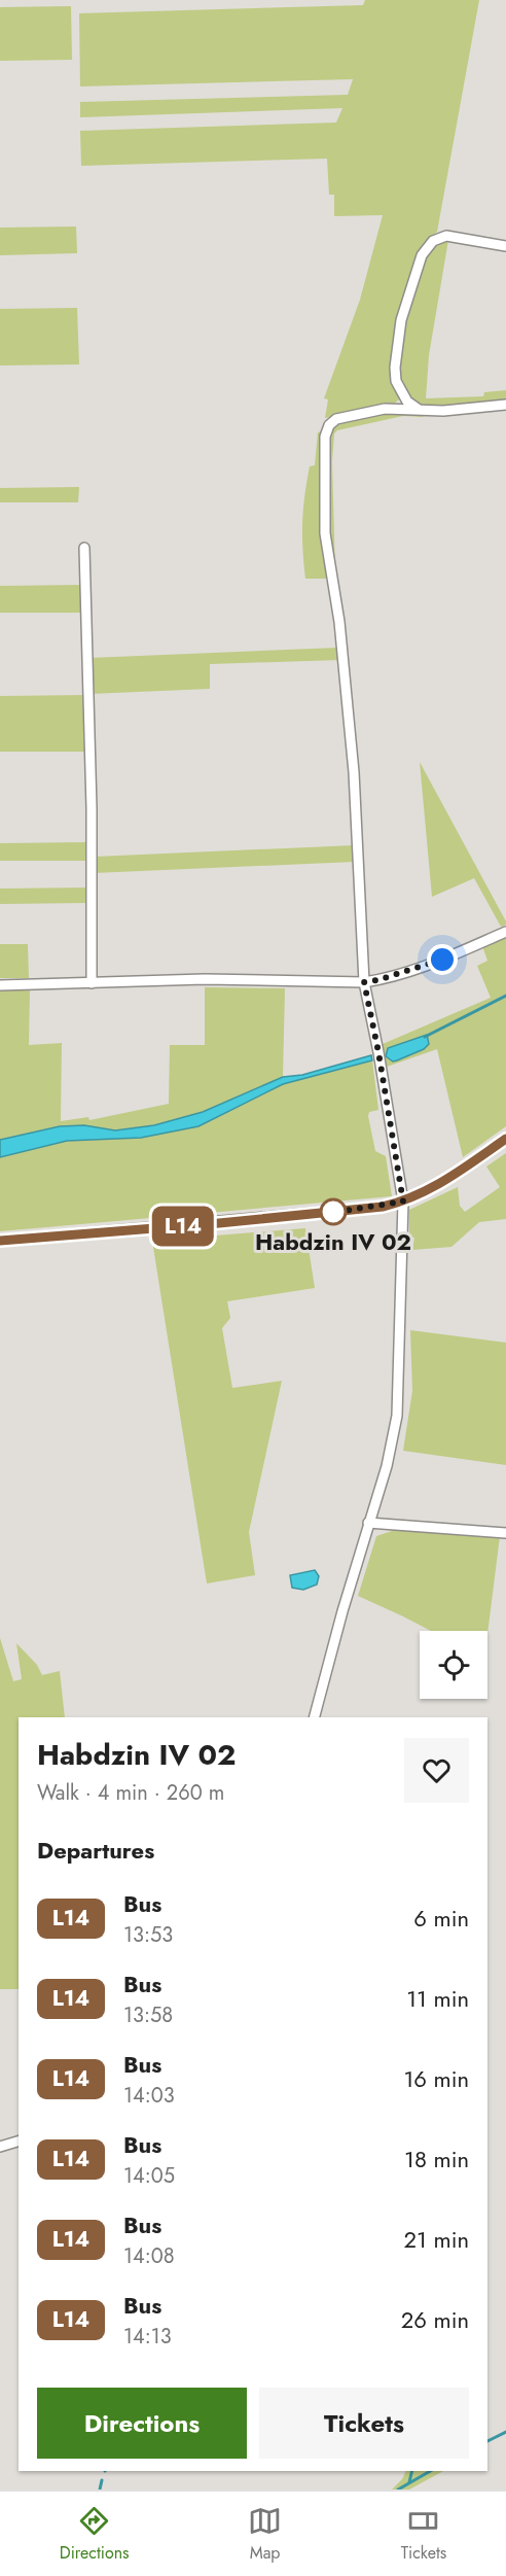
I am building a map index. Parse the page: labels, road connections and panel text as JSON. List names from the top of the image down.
{
  "places": ["Habdzin IV 02"],
  "lines": ["bus line L14"],
  "page": {
    "on_map": "L14",
    "heading": [
      ["Habdzin IV 02", "Walk · 4 min · 260 m"],
      "Departures"
    ],
    "list": [
      {
        "mark": "L14",
        "name": "Bus",
        "note": "13:53",
        "value": "6 min"
      },
      {
        "mark": "L14",
        "name": "Bus",
        "note": "13:58",
        "value": "11 min"
      },
      {
        "mark": "L14",
        "name": "Bus",
        "note": "14:03",
        "value": "16 min"
      },
      {
        "mark": "L14",
        "name": "Bus",
        "note": "14:05",
        "value": "18 min"
      },
      {
        "mark": "L14",
        "name": "Bus",
        "note": "14:08",
        "value": "21 min"
      },
      {
        "mark": "L14",
        "name": "Bus",
        "note": "14:13",
        "value": "26 min"
      }
    ],
    "buttons": ["Directions", "Tickets"],
    "tabs": ["Directions", "Map", "Tickets"]
  }
}
